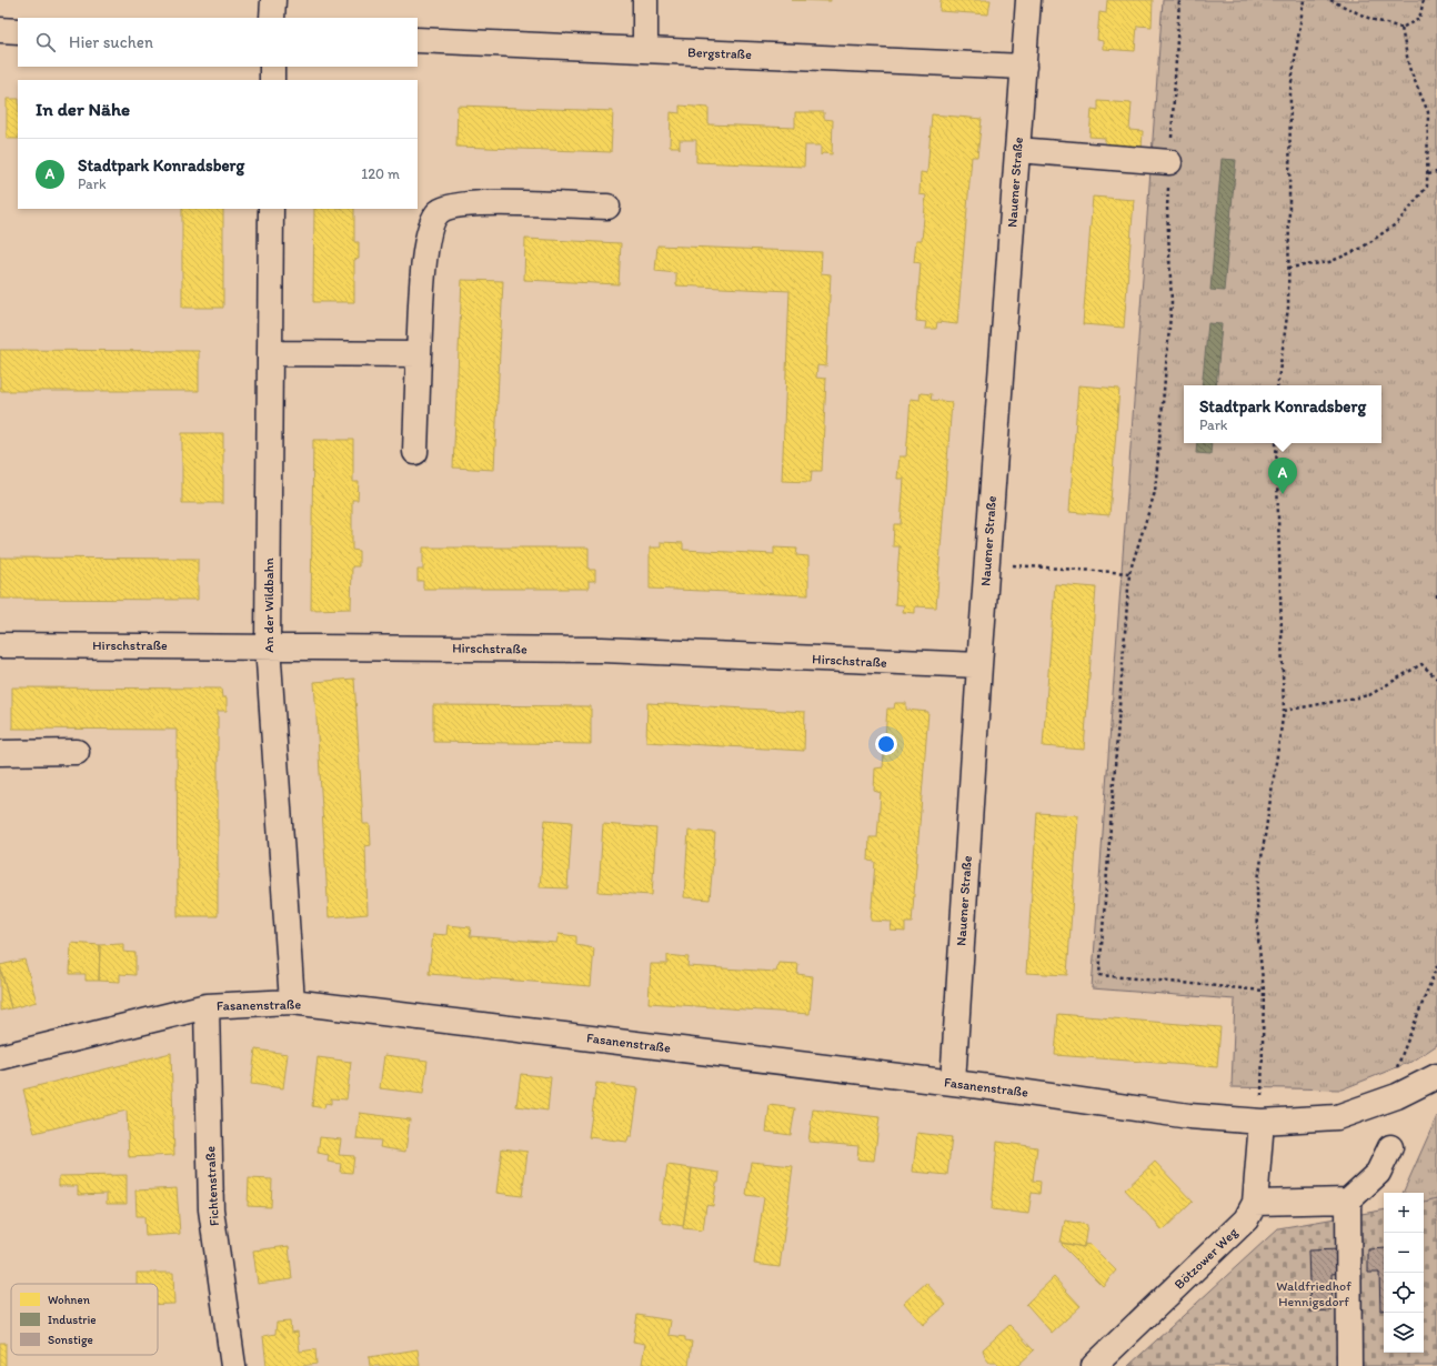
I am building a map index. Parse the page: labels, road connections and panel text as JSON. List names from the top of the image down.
{
  "streets": {
    "street": [
      "Bergstraße",
      "Nauener Straße",
      "An der Wildbahn",
      "Hirschstraße",
      "Fasanenstraße",
      "Fichtenstraße",
      "Bötzower Weg"
    ]
  },
  "crossings": [
    ["Bergstraße", "Nauener Straße"],
    ["Nauener Straße", "Hirschstraße"],
    ["Nauener Straße", "Fasanenstraße"],
    ["An der Wildbahn", "Hirschstraße"],
    ["An der Wildbahn", "Fasanenstraße"],
    ["Fasanenstraße", "Fichtenstraße"],
    ["Fasanenstraße", "Bötzower Weg"]
  ],
  "parks": ["Waldfriedhof Hennigsdorf"],
  "legend": ["Wohnen", "Industrie", "Sonstige"],
  "page": {
    "search": "Hier suchen",
    "heading": "In der Nähe",
    "list": [
      {
        "mark": "A",
        "name": "Stadtpark Konradsberg",
        "note": "Park",
        "value": "120 m"
      }
    ],
    "popup": ["Stadtpark Konradsberg", "Park"],
    "pins": "A",
    "map_buttons": ["+", "−"]
  }
}
